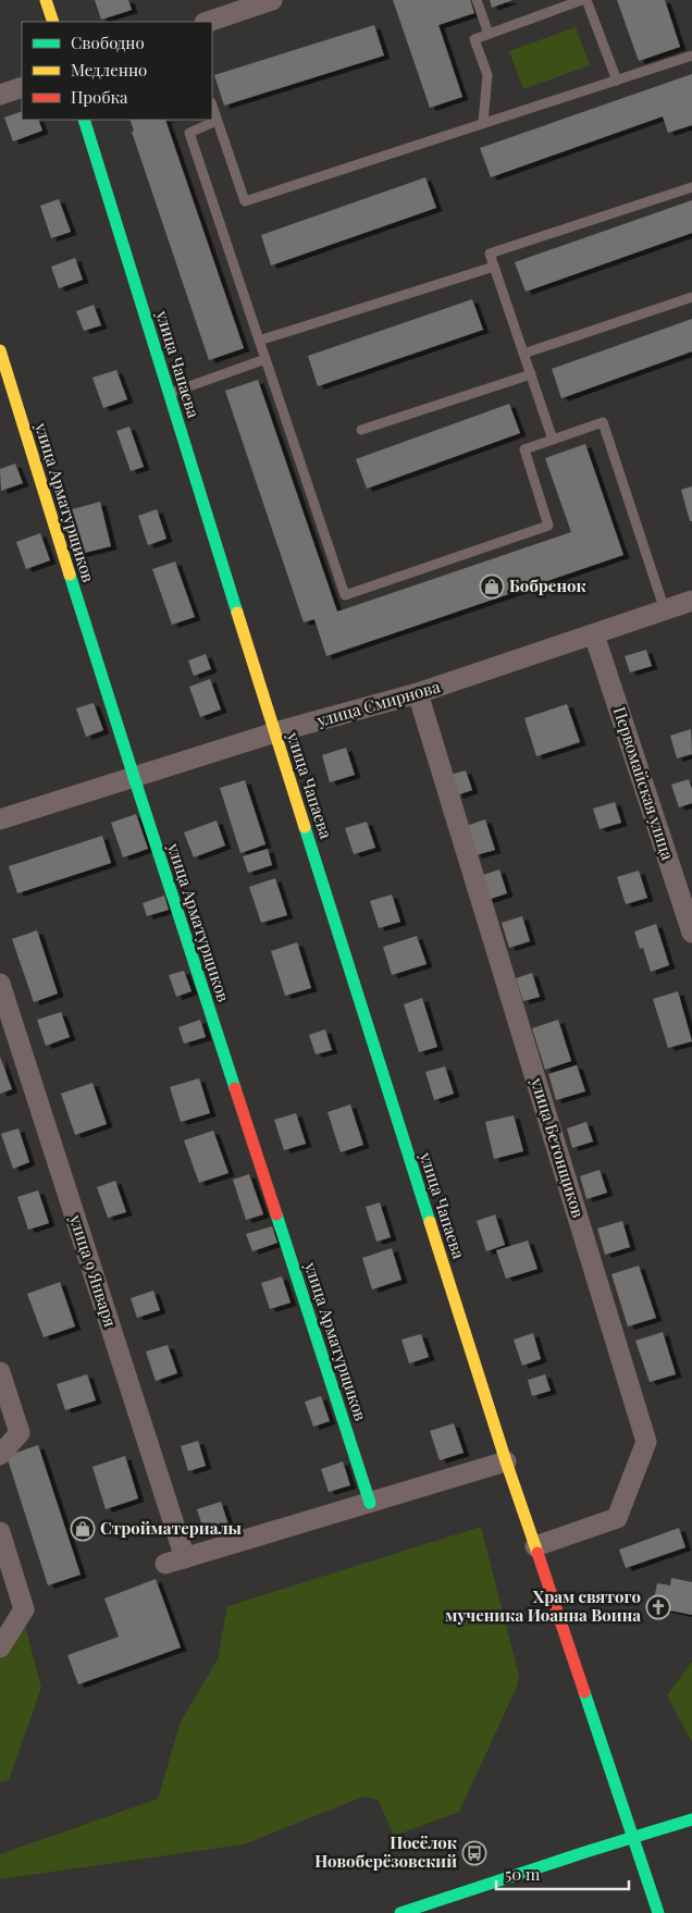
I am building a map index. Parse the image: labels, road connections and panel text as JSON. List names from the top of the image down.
{
  "streets": {
    "street": [
      "улица Чапаева",
      "улица Арматурщиков",
      "улица Смирнова",
      "Первомайская улица",
      "улица Бетонщиков",
      "улица 9 Января"
    ]
  },
  "crossings": [
    ["улица Чапаева", "улица Смирнова"],
    ["улица Чапаева", "улица Бетонщиков"],
    ["улица Арматурщиков", "улица Смирнова"],
    ["улица Смирнова", "Первомайская улица"],
    ["улица Смирнова", "улица Бетонщиков"]
  ],
  "places": {
    "shop": ["Бобренок", "Стройматериалы"],
    "church": ["Храм святого мученика Иоанна Воина"],
    "bus stop": ["Посёлок Новоберёзовский"]
  },
  "legend": ["Свободно", "Медленно", "Пробка"],
  "scale_bar": "50 m"
}
